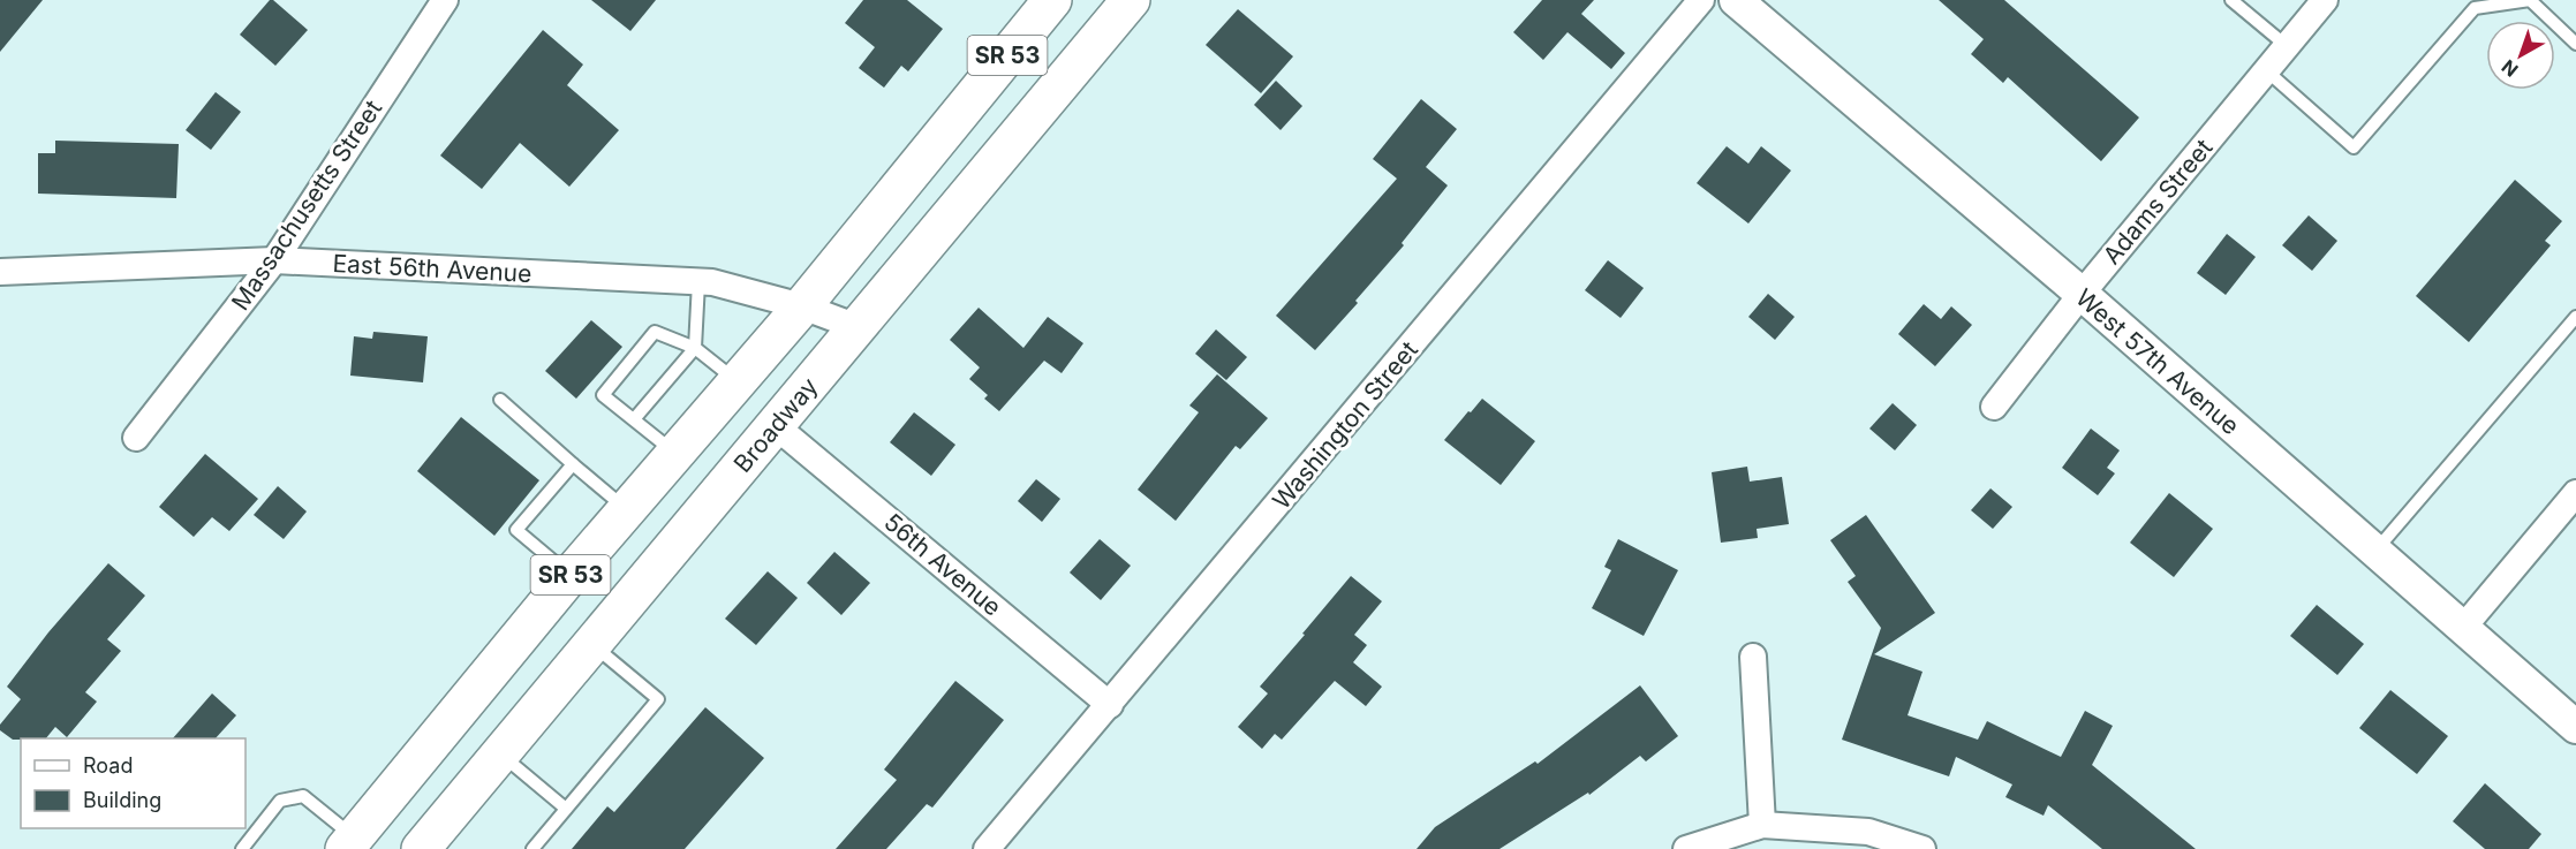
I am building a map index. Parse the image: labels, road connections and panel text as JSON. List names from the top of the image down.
{
  "streets": {
    "main road": ["SR 53", "Broadway"],
    "street": [
      "Adams Street",
      "Massachusetts Street",
      "East 56th Avenue",
      "West 57th Avenue",
      "Washington Street",
      "56th Avenue"
    ]
  },
  "crossings": [
    ["SR 53", "East 56th Avenue"],
    ["Adams Street", "West 57th Avenue"],
    ["Massachusetts Street", "East 56th Avenue"],
    ["East 56th Avenue", "Broadway"],
    ["Broadway", "56th Avenue"],
    ["Washington Street", "56th Avenue"]
  ],
  "legend": ["Road", "Building"],
  "north": "bottom left"
}
